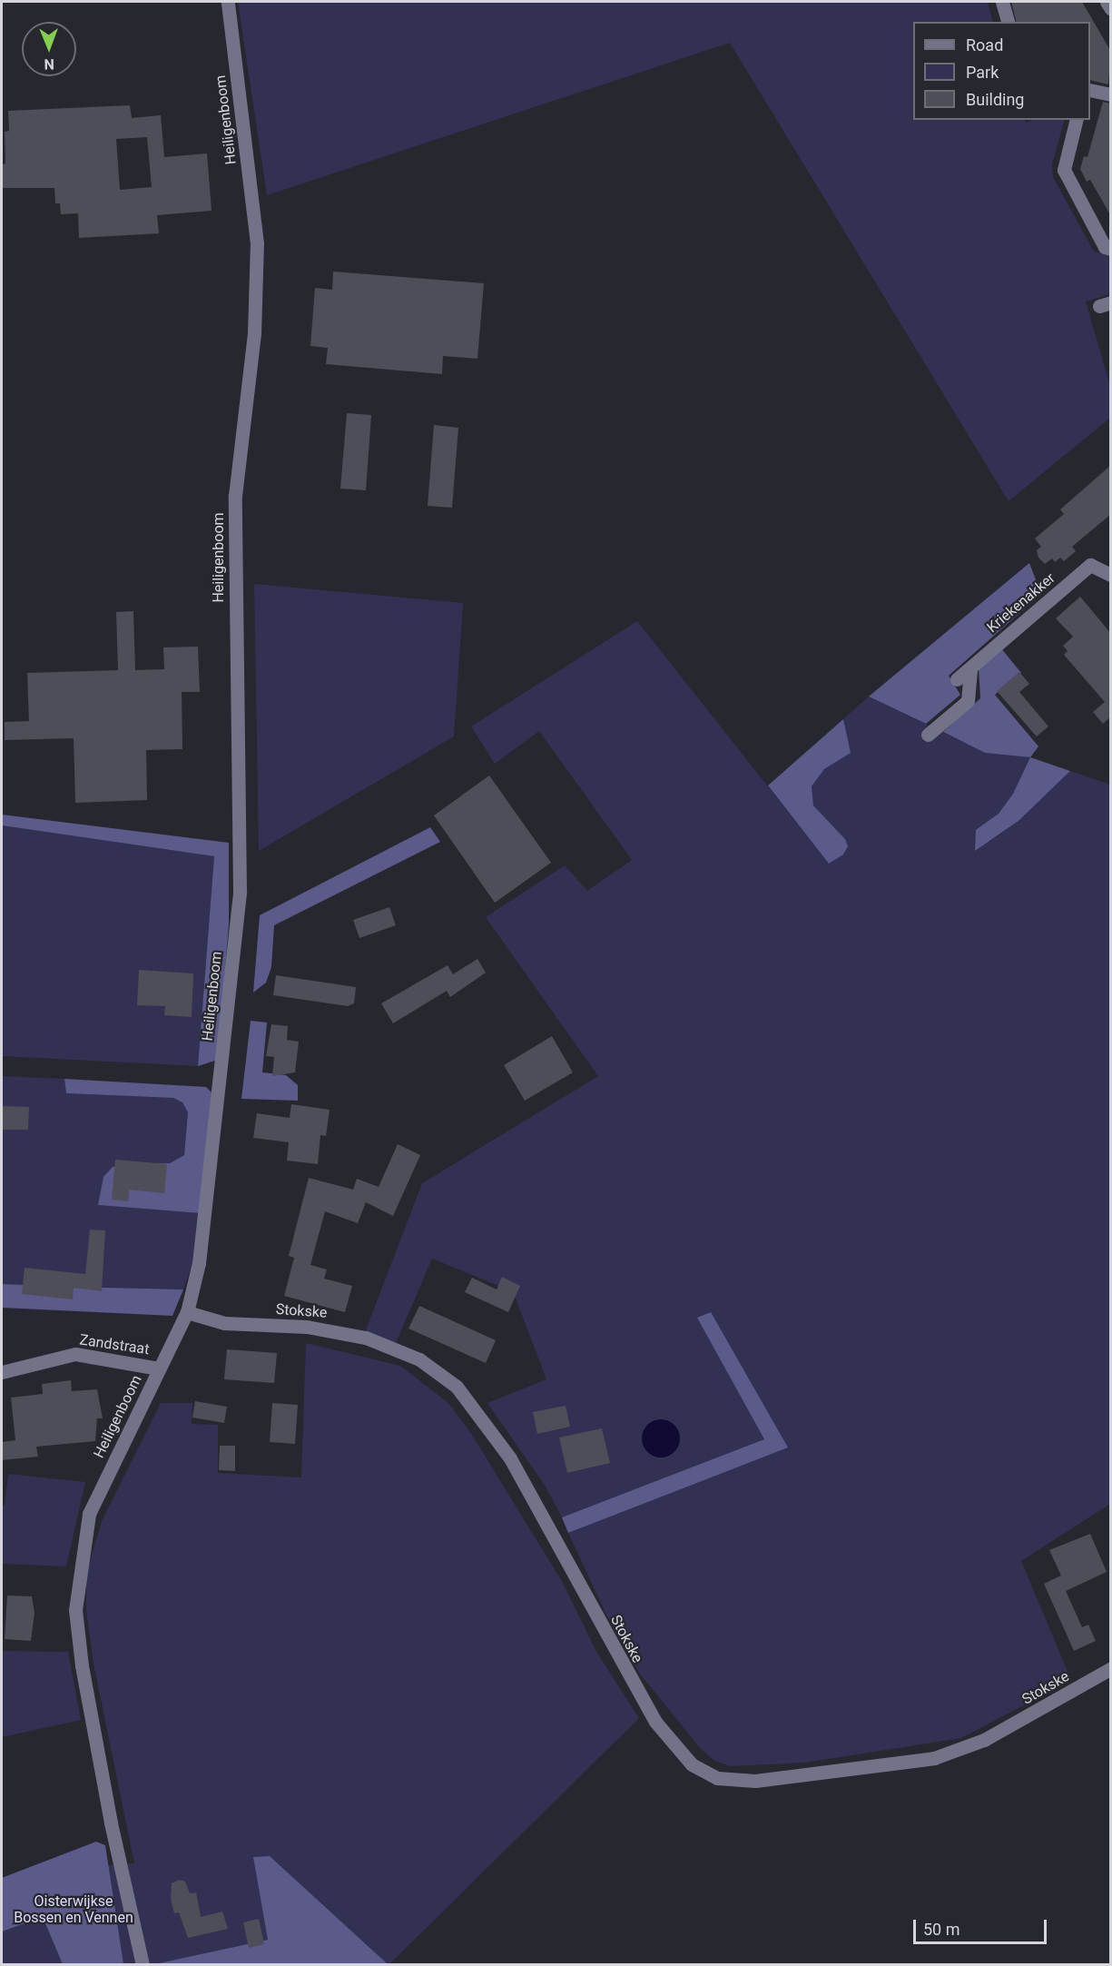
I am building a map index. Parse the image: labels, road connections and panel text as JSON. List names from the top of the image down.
{
  "streets": {
    "street": [
      "Heiligenboom",
      "Kriekenakker",
      "Stokske",
      "Zandstraat"
    ]
  },
  "crossings": [
    ["Heiligenboom", "Stokske"],
    ["Heiligenboom", "Zandstraat"]
  ],
  "parks": ["Oisterwijkse Bossen en Vennen"],
  "legend": ["Road", "Park", "Building"],
  "scale_bar": "50 m",
  "north": "bottom"
}
